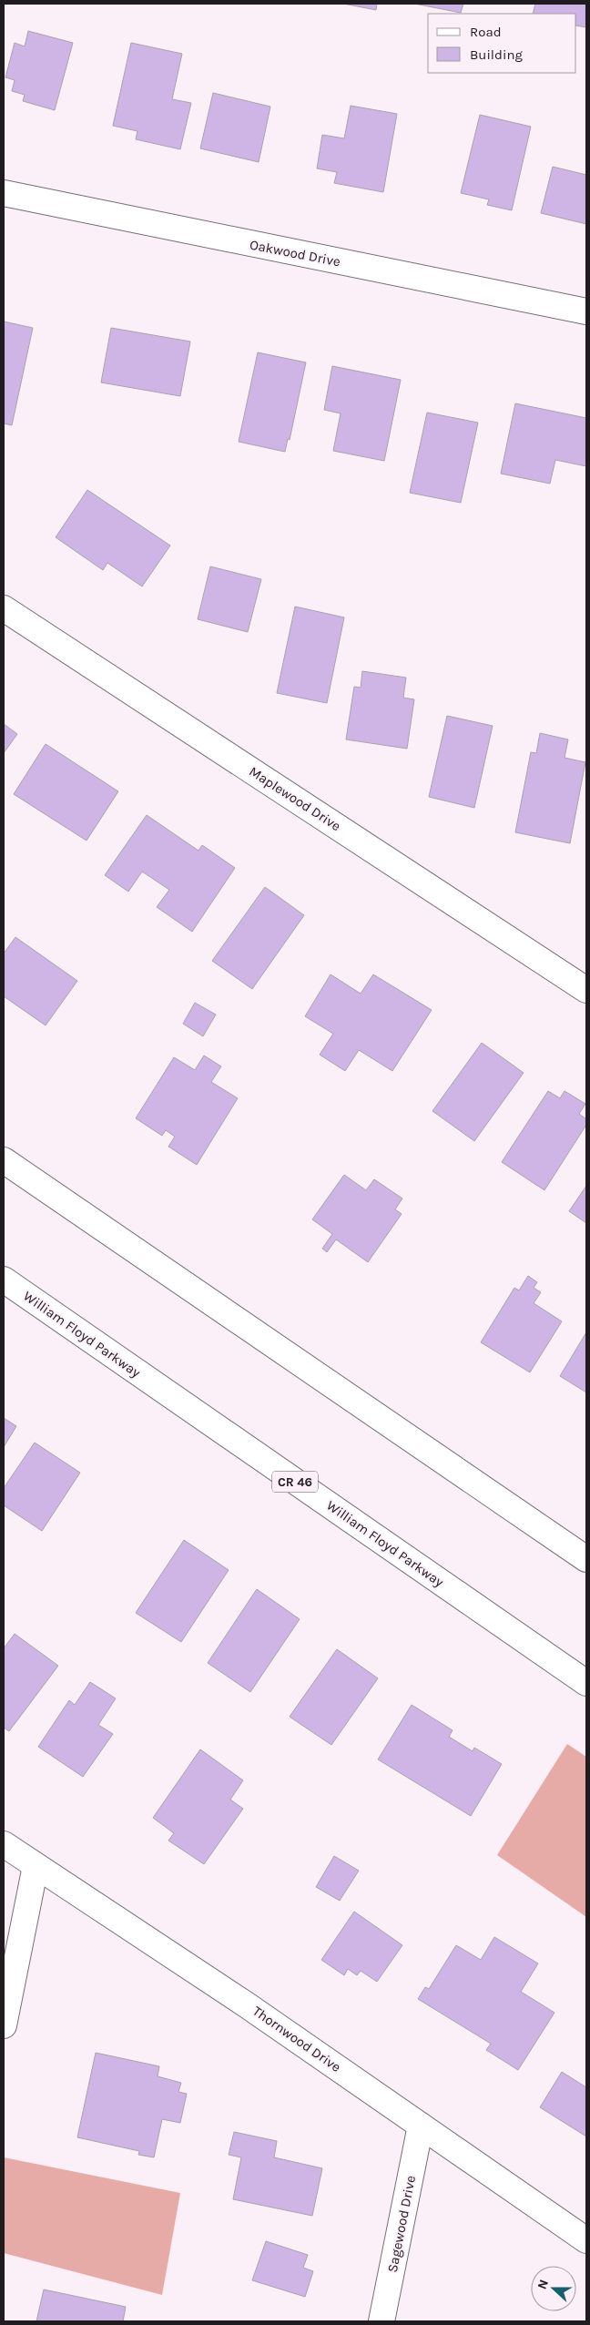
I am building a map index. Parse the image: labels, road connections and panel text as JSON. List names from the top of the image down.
{
  "streets": {
    "main road": [
      "Oakwood Drive",
      "Maplewood Drive",
      "William Floyd Parkway",
      "CR 46",
      "Thornwood Drive",
      "Sagewood Drive"
    ]
  },
  "crossings": [
    ["Thornwood Drive", "Sagewood Drive"]
  ],
  "legend": ["Road", "Building"],
  "north": "left"
}
